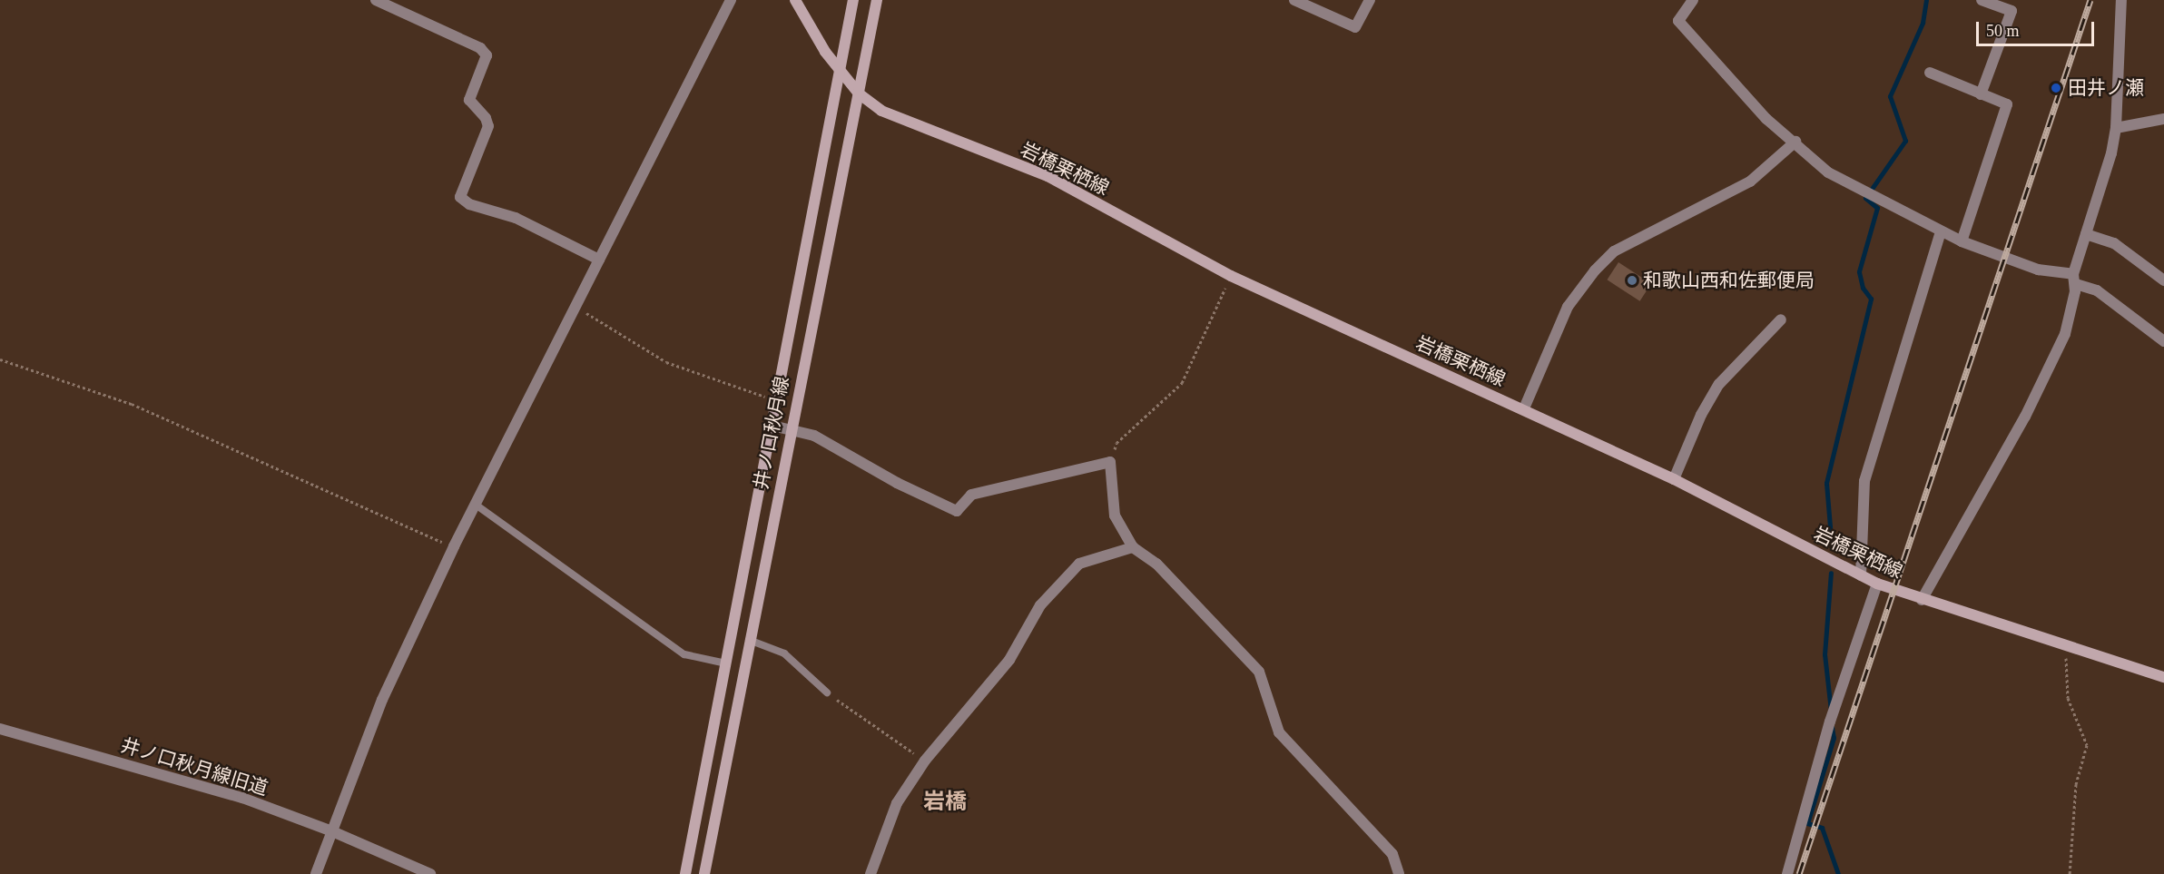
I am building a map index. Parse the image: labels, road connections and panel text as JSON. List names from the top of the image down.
{
  "streets": {
    "main road": ["岩橋栗栖線", "井ノ口秋月線"],
    "street": ["井ノ口秋月線旧道"]
  },
  "crossings": [
    ["岩橋栗栖線", "井ノ口秋月線"]
  ],
  "districts": ["岩橋"],
  "places": ["田井ノ瀬", "和歌山西和佐郵便局"],
  "scale_bar": "50 m"
}
